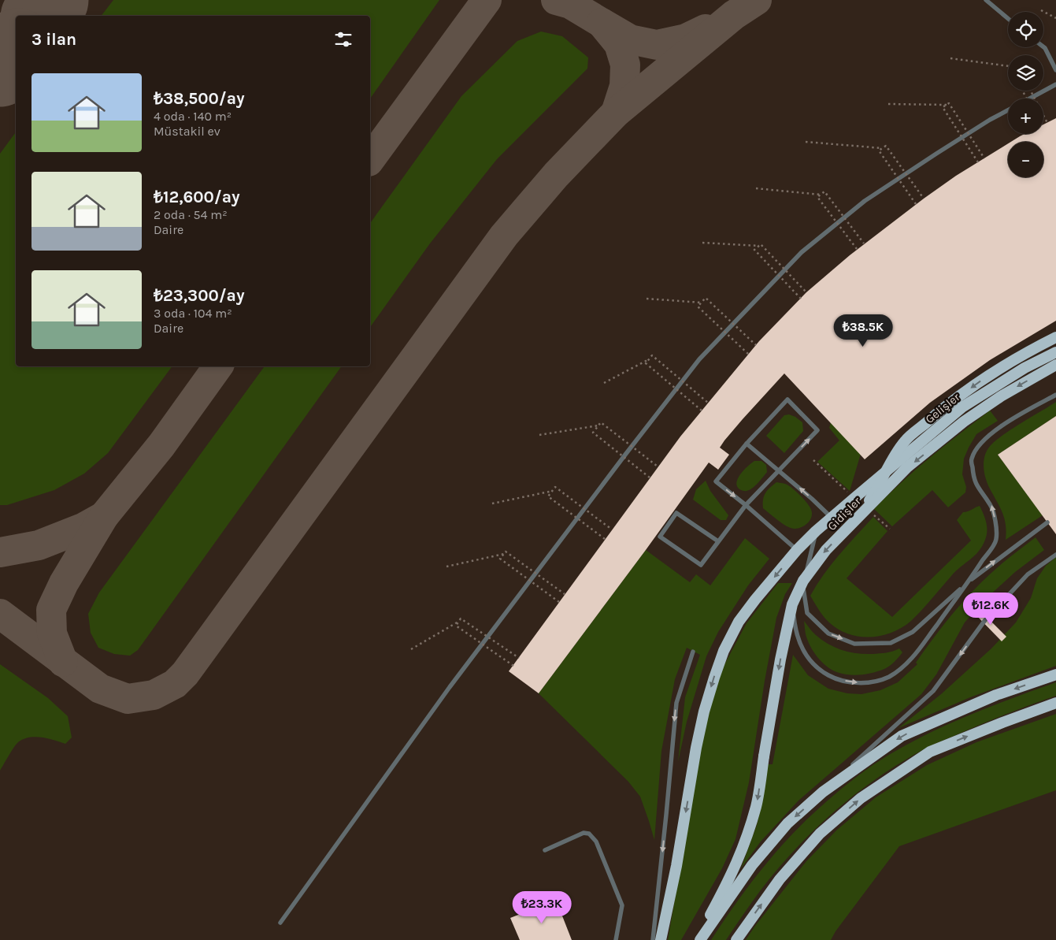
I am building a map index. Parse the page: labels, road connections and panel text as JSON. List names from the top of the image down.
{
  "streets": {
    "highway": ["Gelişler", "Gidişler"]
  },
  "page": {
    "map_buttons": ["+", "−"],
    "heading": "3 ilan",
    "list": [
      {
        "name": "₺38,500/ay",
        "note": "4 oda · 140 m² · Müstakil ev"
      },
      {
        "name": "₺12,600/ay",
        "note": "2 oda · 54 m² · Daire"
      },
      {
        "name": "₺23,300/ay",
        "note": "3 oda · 104 m² · Daire"
      }
    ],
    "price": ["₺38.5K", "₺12.6K", "₺23.3K"]
  }
}
